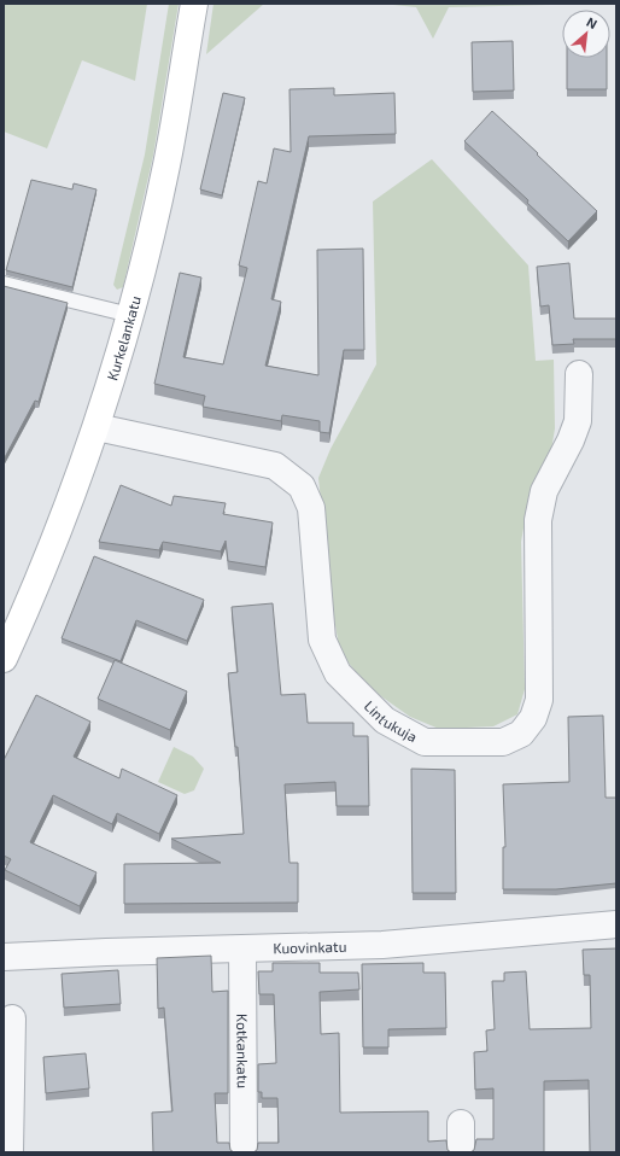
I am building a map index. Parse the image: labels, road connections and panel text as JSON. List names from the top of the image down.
{
  "streets": {
    "street": [
      "Kurkelankatu",
      "Lintukuja",
      "Kuovinkatu",
      "Kotkankatu"
    ]
  },
  "crossings": [
    ["Kurkelankatu", "Lintukuja"],
    ["Kuovinkatu", "Kotkankatu"]
  ],
  "north": "top right"
}
